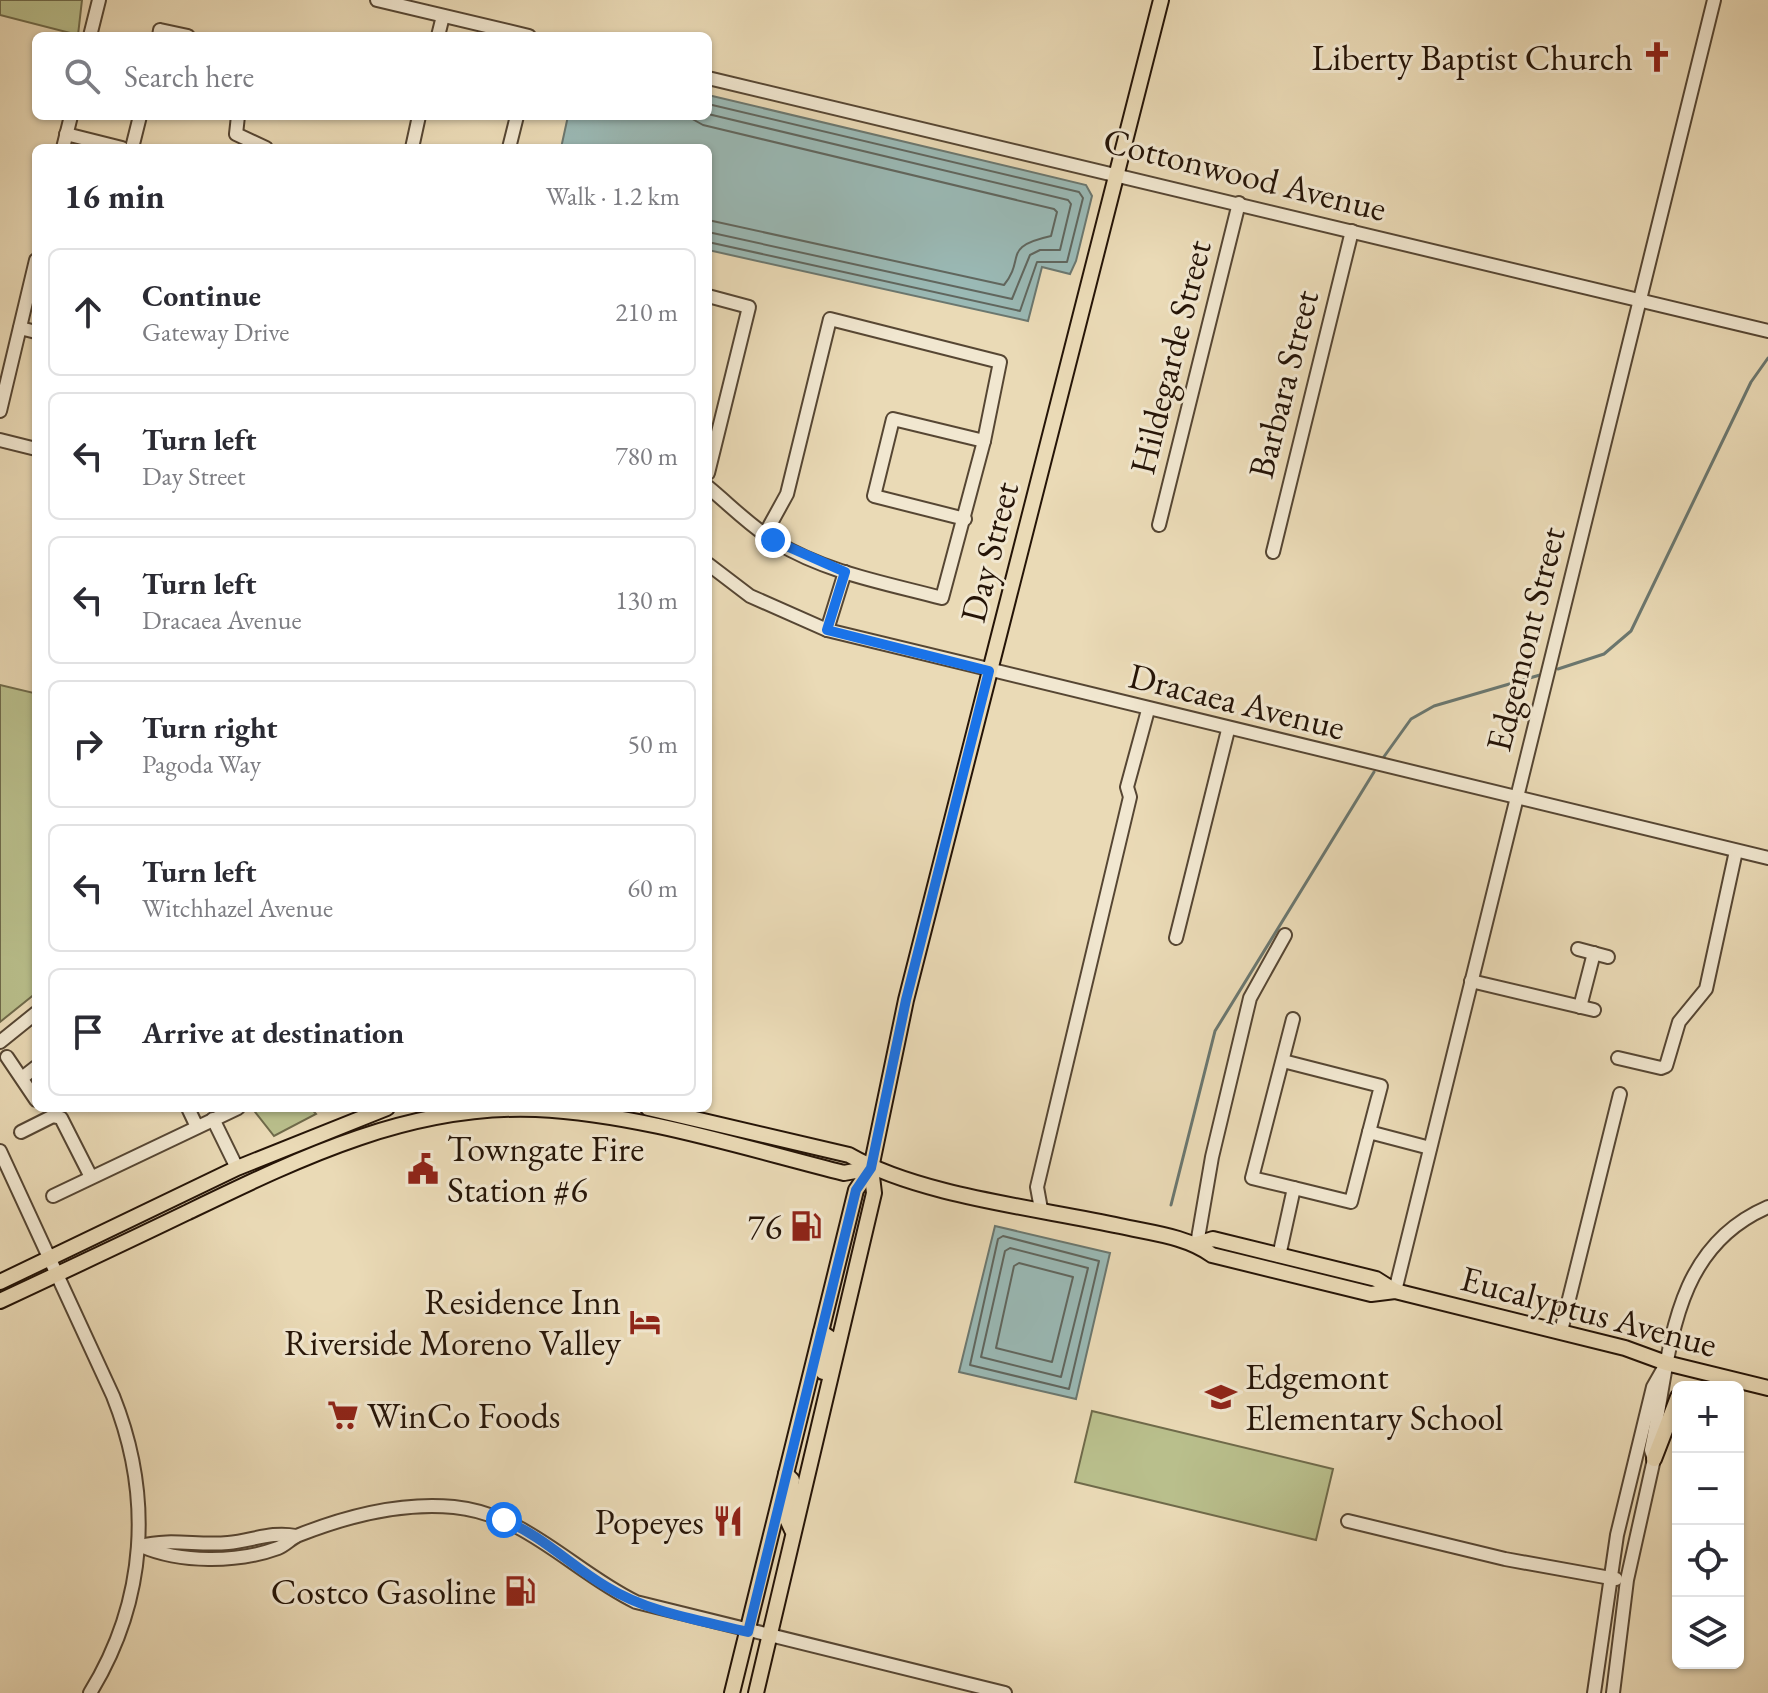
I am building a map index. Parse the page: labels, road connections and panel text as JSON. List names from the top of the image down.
{
  "streets": {
    "main road": ["Day Street", "Eucalyptus Avenue"],
    "street": [
      "Cottonwood Avenue",
      "Hildegarde Street",
      "Barbara Street",
      "Edgemont Street",
      "Dracaea Avenue"
    ]
  },
  "crossings": [
    ["Cottonwood Avenue", "Hildegarde Street"],
    ["Cottonwood Avenue", "Barbara Street"],
    ["Cottonwood Avenue", "Day Street"],
    ["Cottonwood Avenue", "Edgemont Street"],
    ["Day Street", "Dracaea Avenue"],
    ["Day Street", "Eucalyptus Avenue"],
    ["Edgemont Street", "Dracaea Avenue"],
    ["Edgemont Street", "Eucalyptus Avenue"]
  ],
  "places": {
    "church": ["Liberty Baptist Church"],
    "public building": ["Towngate Fire Station #6"],
    "fuel station": ["76", "Costco Gasoline"],
    "hotel": ["Residence Inn Riverside Moreno Valley"],
    "school or university": ["Edgemont Elementary School"],
    "supermarket": ["WinCo Foods"],
    "restaurant": ["Popeyes"]
  },
  "page": {
    "search": "Search here",
    "heading": ["16 min", "Walk · 1.2 km"],
    "list": [
      ["Continue", "Gateway Drive", "210 m"],
      ["Turn left", "Day Street", "780 m"],
      ["Turn left", "Dracaea Avenue", "130 m"],
      ["Turn right", "Pagoda Way", "50 m"],
      ["Turn left", "Witchhazel Avenue", "60 m"],
      "Arrive at destination"
    ],
    "map_buttons": ["+", "−"]
  }
}
